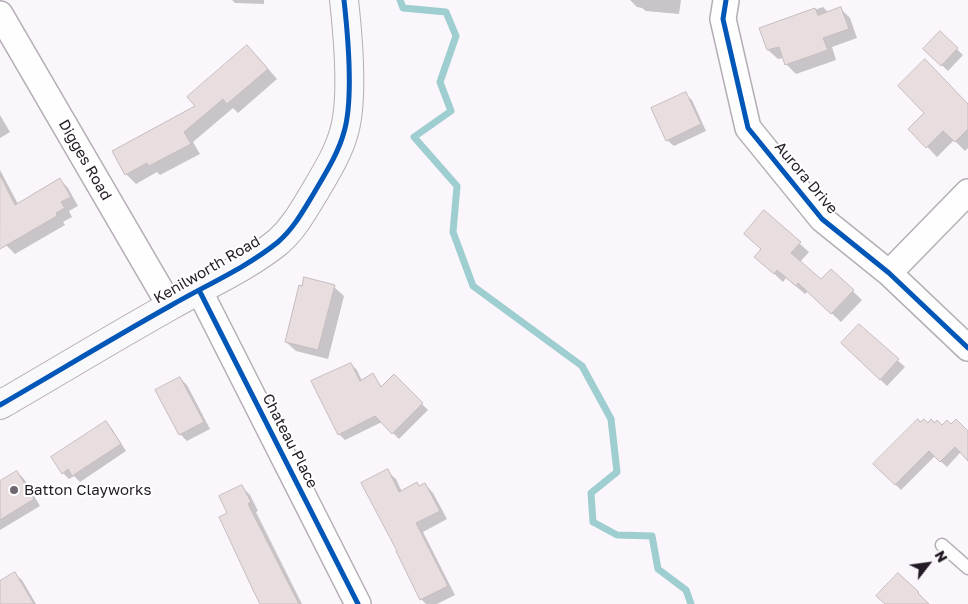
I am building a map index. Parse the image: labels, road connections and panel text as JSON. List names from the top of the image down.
{
  "streets": {
    "street": [
      "Digges Road",
      "Aurora Drive",
      "Kenilworth Road",
      "Chateau Place"
    ]
  },
  "crossings": [
    ["Digges Road", "Kenilworth Road"],
    ["Kenilworth Road", "Chateau Place"]
  ],
  "places": ["Batton Clayworks"],
  "north": "top right"
}
